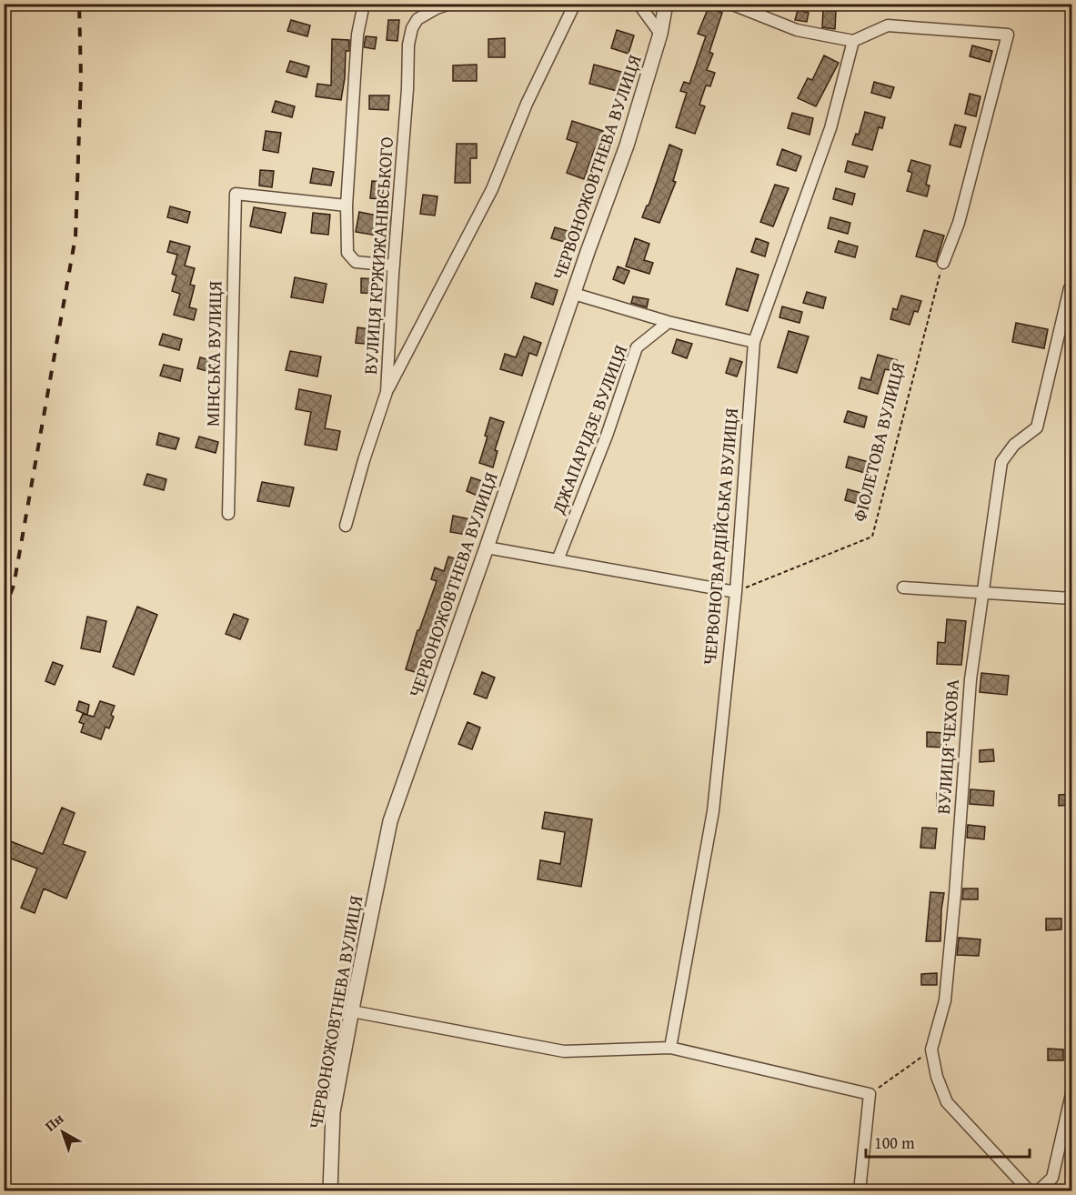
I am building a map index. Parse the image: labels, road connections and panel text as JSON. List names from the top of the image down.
{
  "streets": {
    "street": [
      "ЧЕРВОНОЖОВТНЕВА ВУЛИЦЯ",
      "ВУЛИЦЯ КРЖИЖАНІВСЬКОГО",
      "МІНСЬКА ВУЛИЦЯ",
      "ДЖАПАРІДЗЕ ВУЛИЦЯ",
      "ЧЕРВОНОГВАРДІЙСЬКА ВУЛИЦЯ",
      "ВУЛИЦЯ ЧЕХОВА"
    ],
    "path": ["ФІОЛЕТОВА ВУЛИЦЯ"]
  },
  "crossings": [
    ["ФІОЛЕТОВА ВУЛИЦЯ", "ЧЕРВОНОГВАРДІЙСЬКА ВУЛИЦЯ"]
  ],
  "scale_bar": "100 m",
  "north": "top left"
}
